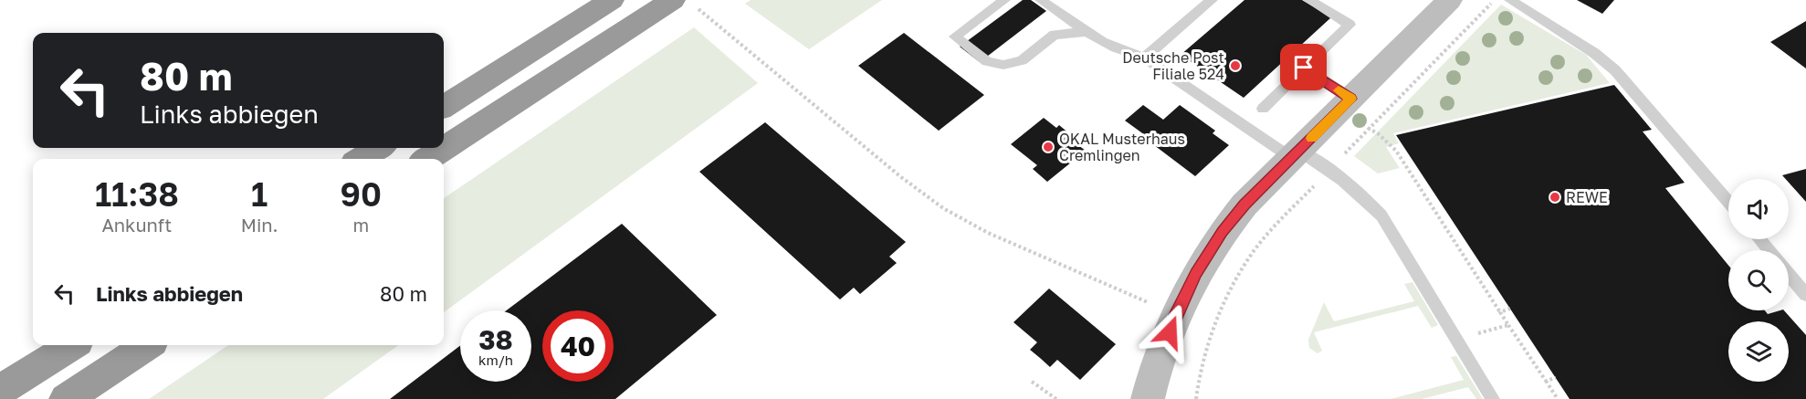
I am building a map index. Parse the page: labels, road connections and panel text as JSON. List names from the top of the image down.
{
  "places": ["Deutsche Post Filiale 524", "OKAL Musterhaus Cremlingen", "REWE"],
  "page": {
    "turn": ["80 m", "Links abbiegen"],
    "eta": [
      "11:38",
      "Ankunft",
      "1",
      "Min.",
      "90",
      "m"
    ],
    "list": [
      {
        "name": "Links abbiegen",
        "value": "80 m"
      }
    ],
    "speed": "38 km/h",
    "limit": "40"
  }
}
